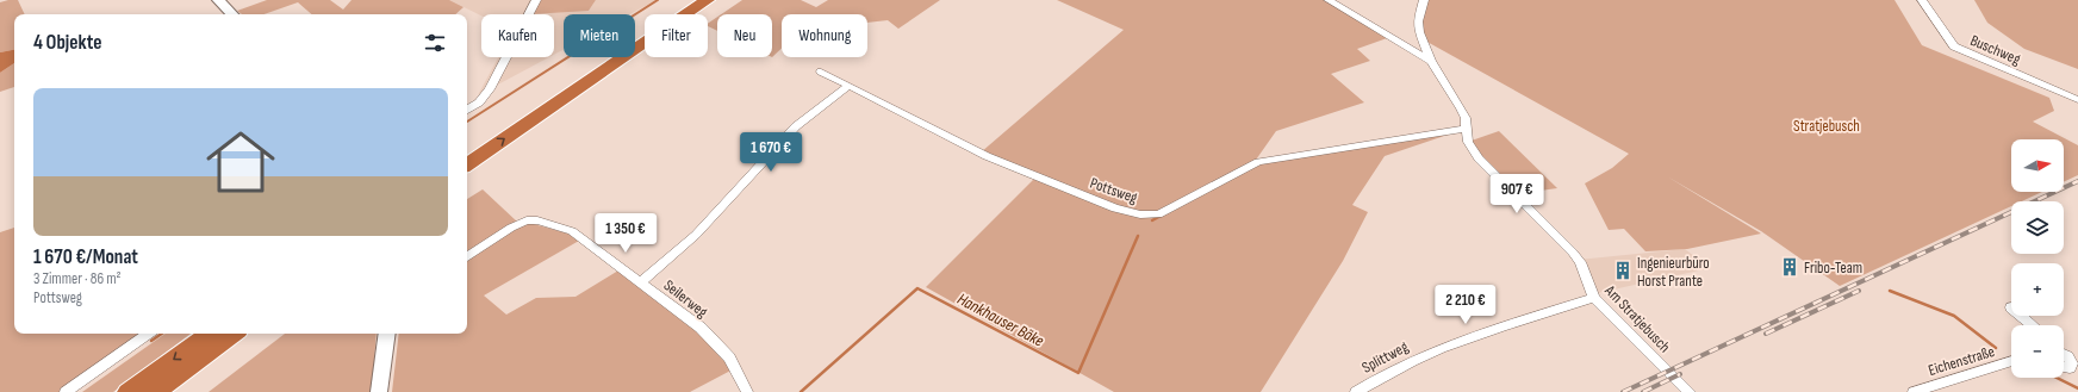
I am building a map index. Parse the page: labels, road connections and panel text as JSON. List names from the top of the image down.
{
  "streets": {
    "street": [
      "Buschweg",
      "Pottsweg",
      "Seilerweg",
      "Am Stratjebusch",
      "Splittweg",
      "Eichenstraße"
    ]
  },
  "crossings": [
    ["Pottsweg", "Am Stratjebusch"],
    ["Am Stratjebusch", "Splittweg"]
  ],
  "water": ["Hankhauser Bäke"],
  "parks": ["Stratjebusch"],
  "places": {
    "building": ["Fribo-Team", "Ingenieurbüro Horst Prante"]
  },
  "north": "right",
  "page": {
    "chip": [
      "Kaufen",
      "Mieten",
      "Filter",
      "Neu",
      "Wohnung"
    ],
    "heading": "4 Objekte",
    "list": [
      {
        "name": "1 670 €/Monat",
        "note": "3 Zimmer · 86 m² · Pottsweg"
      }
    ],
    "price": [
      "1 670 €",
      "907 €",
      "1 350 €",
      "2 210 €"
    ],
    "map_buttons": ["+", "−"]
  }
}
